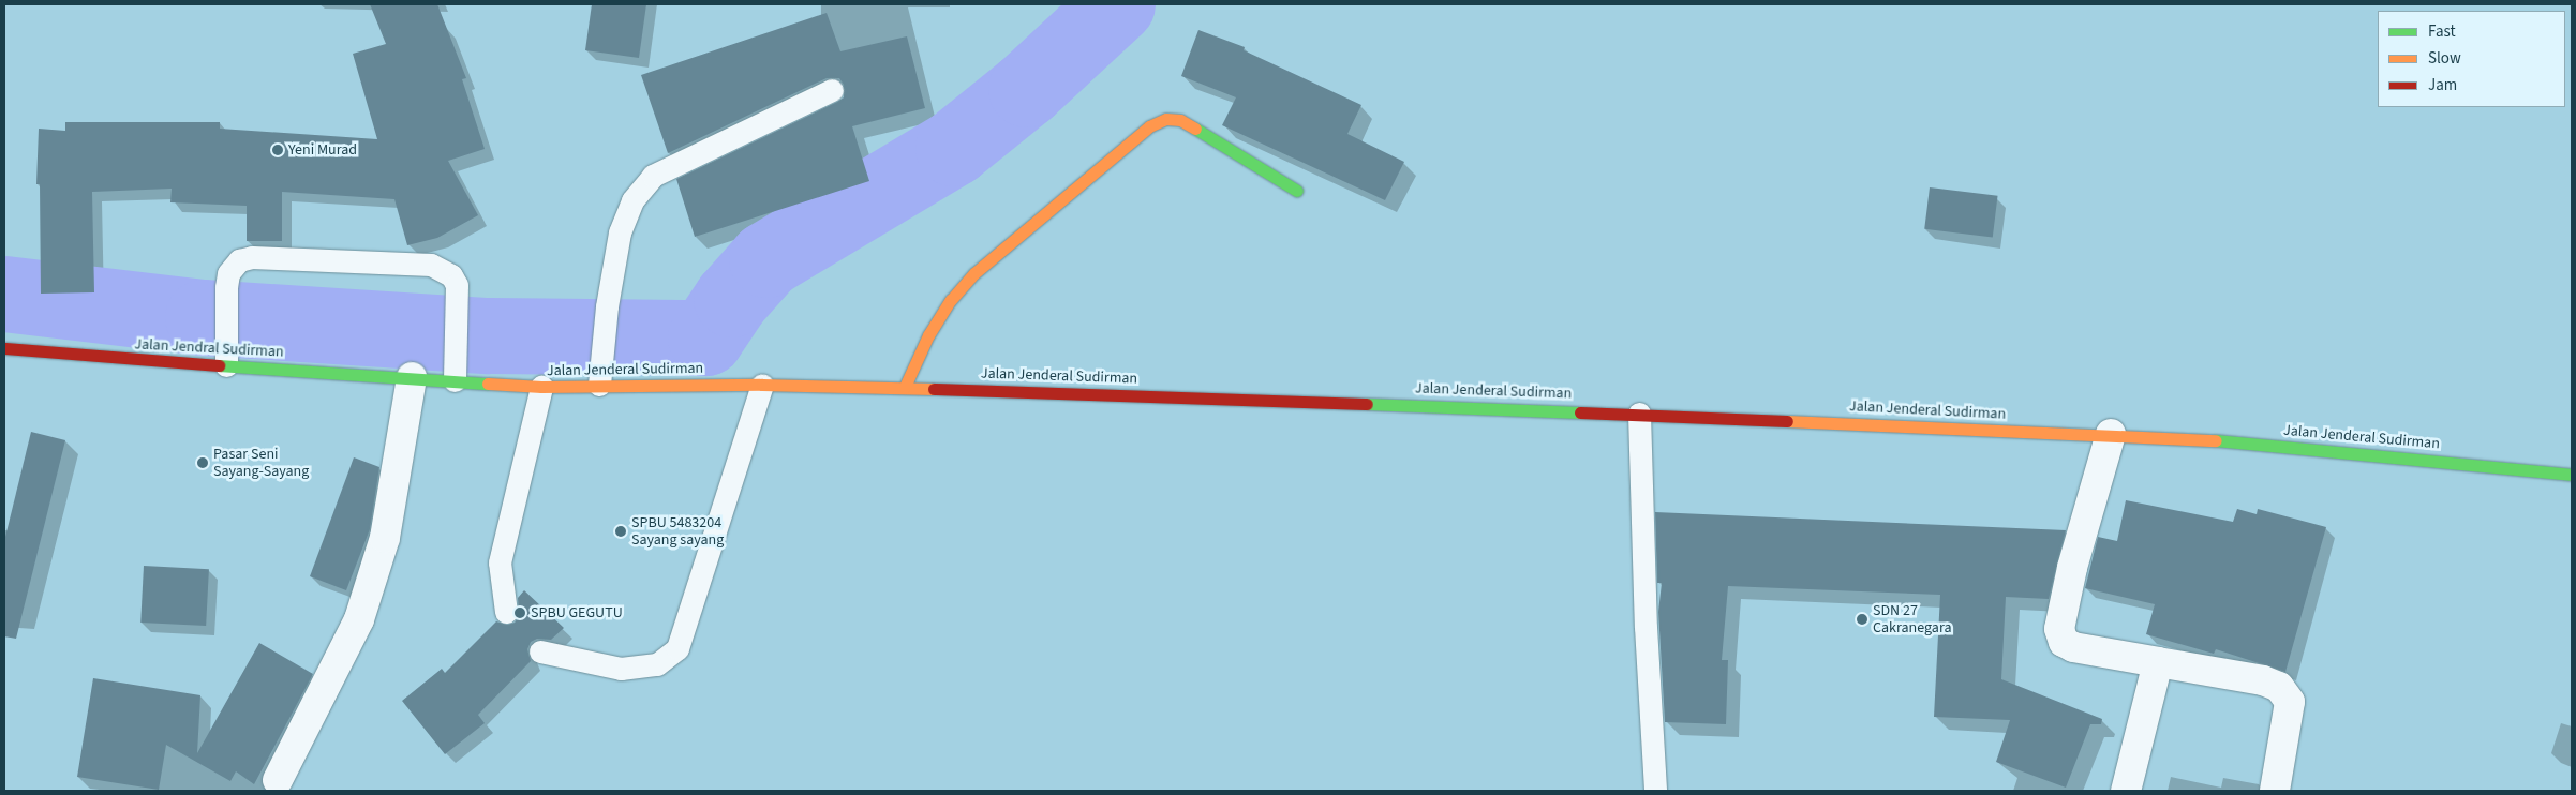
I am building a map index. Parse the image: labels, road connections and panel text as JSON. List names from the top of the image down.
{
  "streets": {
    "main road": ["Jalan Jendral Sudirman", "Jalan Jenderal Sudirman"]
  },
  "crossings": [
    ["Jalan Jendral Sudirman", "Jalan Jenderal Sudirman"]
  ],
  "places": [
    "Yeni Murad",
    "Pasar Seni Sayang-Sayang",
    "SPBU 5483204 Sayang sayang",
    "SPBU GEGUTU",
    "SDN 27 Cakranegara"
  ],
  "legend": ["Fast", "Slow", "Jam"]
}
